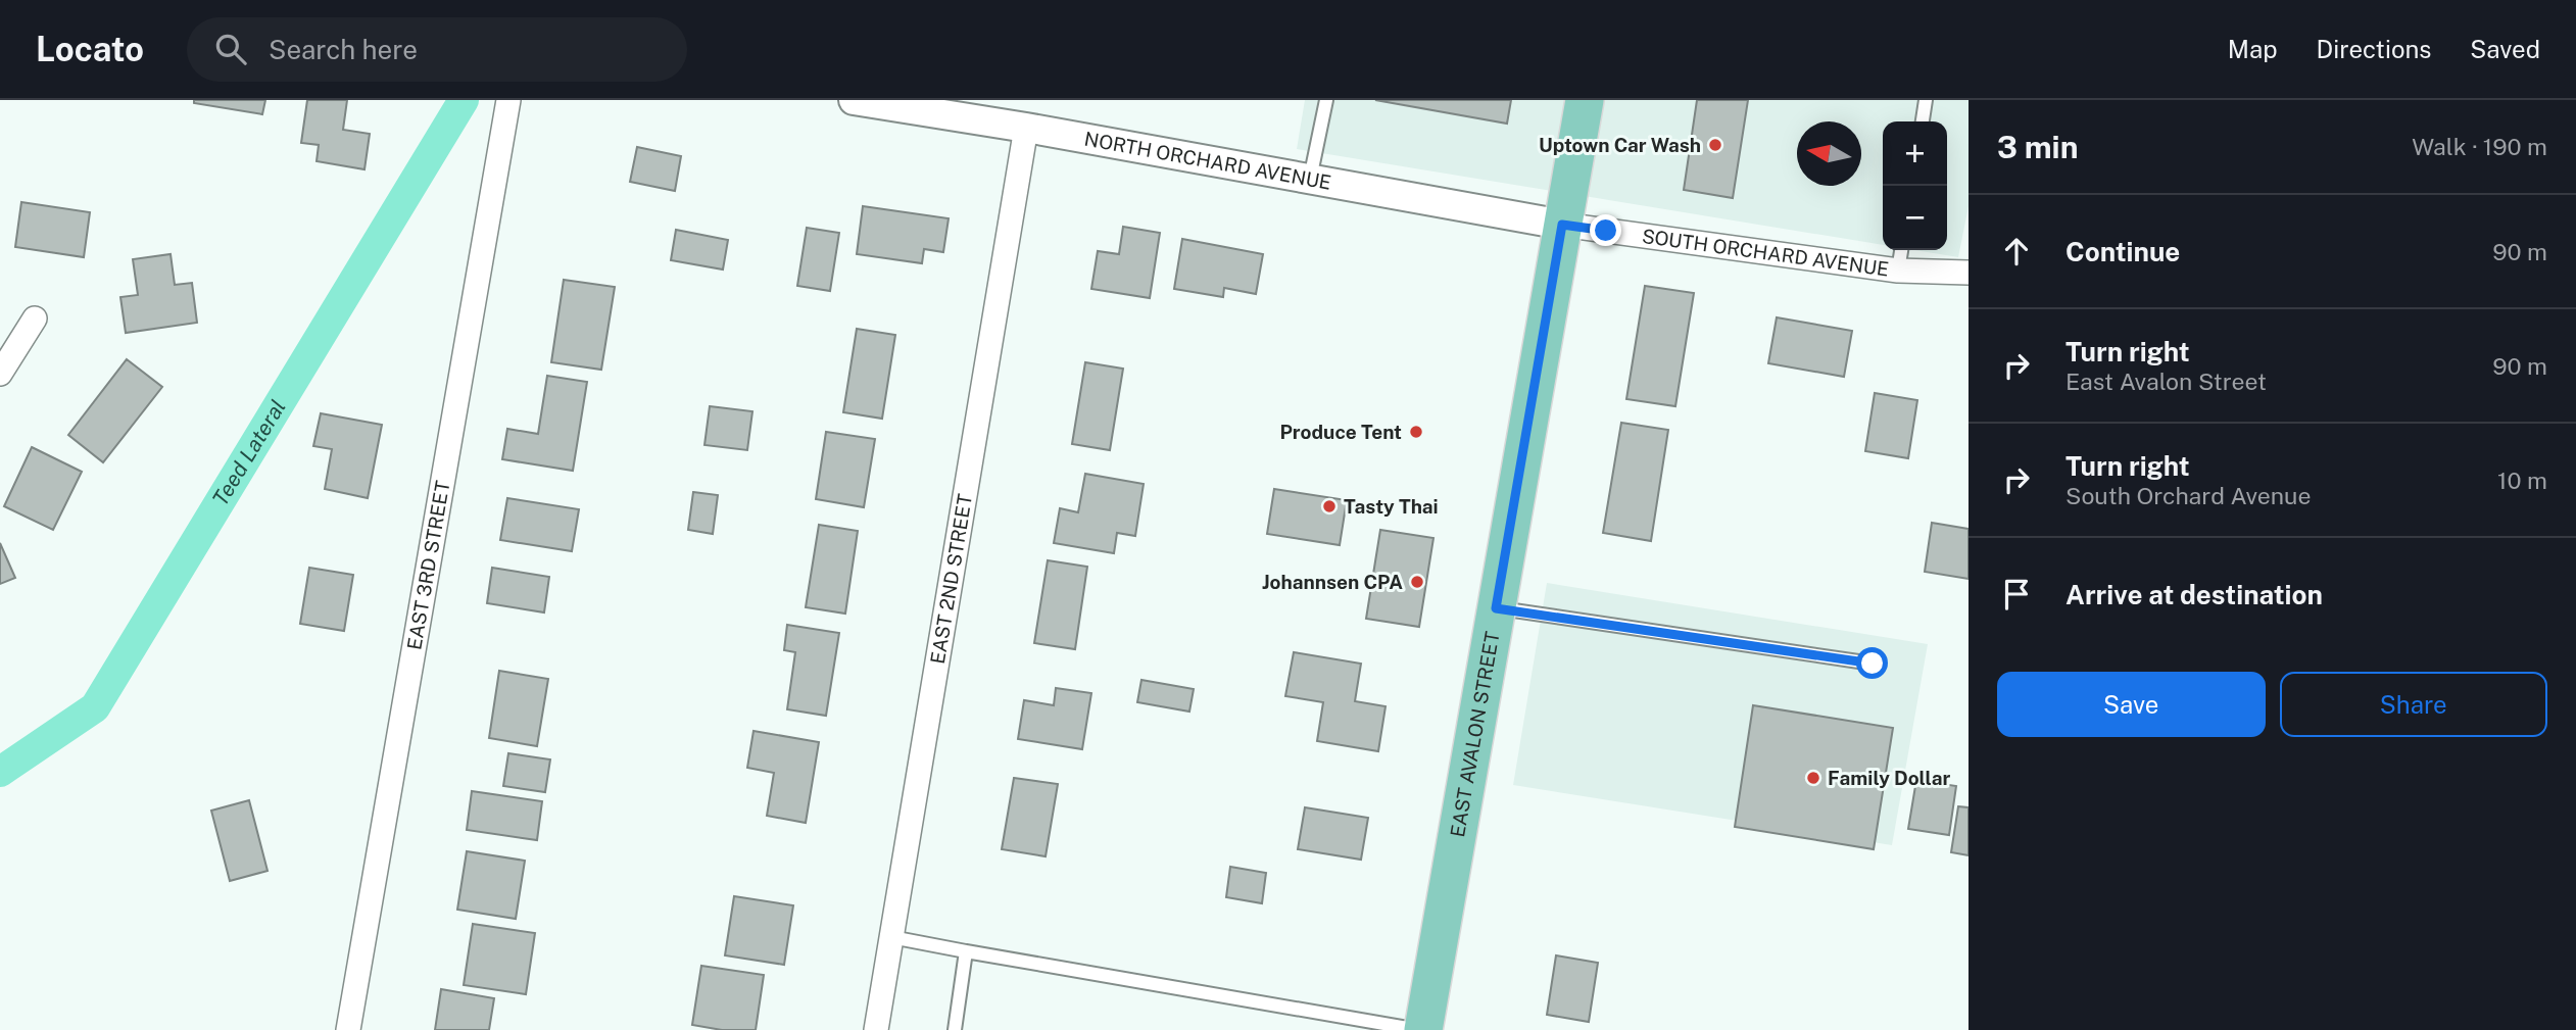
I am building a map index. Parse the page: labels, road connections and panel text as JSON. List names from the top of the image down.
{
  "streets": {
    "main road": ["EAST AVALON STREET"],
    "street": [
      "NORTH ORCHARD AVENUE",
      "SOUTH ORCHARD AVENUE",
      "EAST 3RD STREET",
      "EAST 2ND STREET"
    ]
  },
  "crossings": [
    ["NORTH ORCHARD AVENUE", "SOUTH ORCHARD AVENUE"],
    ["NORTH ORCHARD AVENUE", "EAST 2ND STREET"],
    ["NORTH ORCHARD AVENUE", "EAST AVALON STREET"],
    ["SOUTH ORCHARD AVENUE", "EAST AVALON STREET"]
  ],
  "water": ["Teed Lateral"],
  "places": [
    "Uptown Car Wash",
    "Produce Tent",
    "Tasty Thai",
    "Johannsen CPA",
    "Family Dollar"
  ],
  "north": "left",
  "page": {
    "header": "Locato",
    "search": "Search here",
    "nav": ["Map", "Directions", "Saved"],
    "heading": ["3 min", "Walk · 190 m"],
    "map_buttons": ["+", "−"],
    "list": [
      ["Continue", "90 m"],
      ["Turn right", "East Avalon Street", "90 m"],
      ["Turn right", "South Orchard Avenue", "10 m"],
      "Arrive at destination"
    ],
    "buttons": ["Save", "Share"]
  }
}
